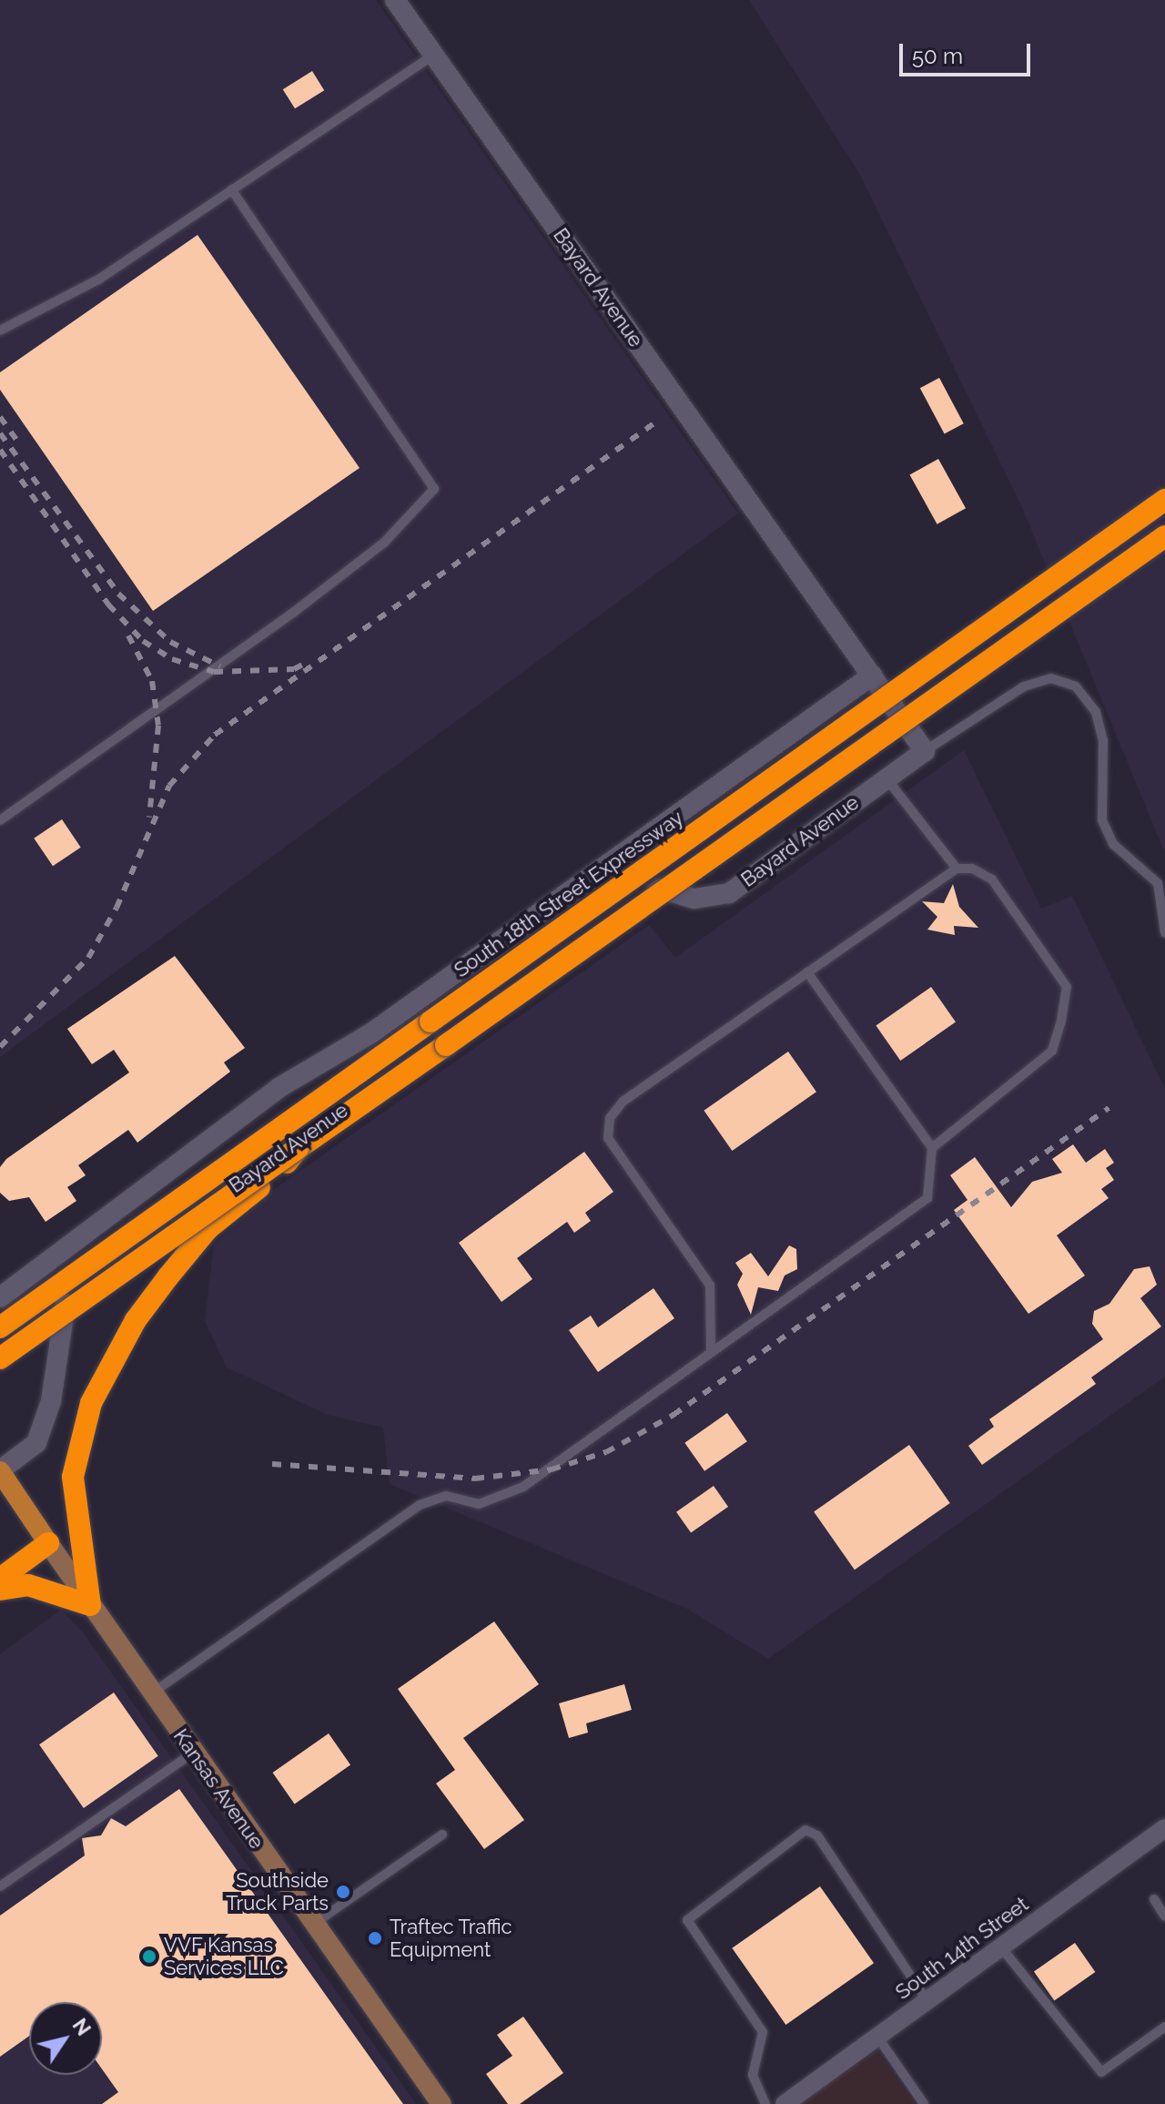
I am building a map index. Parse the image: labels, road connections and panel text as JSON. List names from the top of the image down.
{
  "streets": {
    "highway": ["South 18th Street Expressway"],
    "main road": ["Kansas Avenue"],
    "street": ["Bayard Avenue", "South 14th Street"]
  },
  "crossings": [
    ["Bayard Avenue", "Kansas Avenue"]
  ],
  "places": ["Southside Truck Parts", "Traftec Traffic Equipment", "VVF Kansas Services LLC"],
  "scale_bar": "50 m",
  "north": "top right"
}
